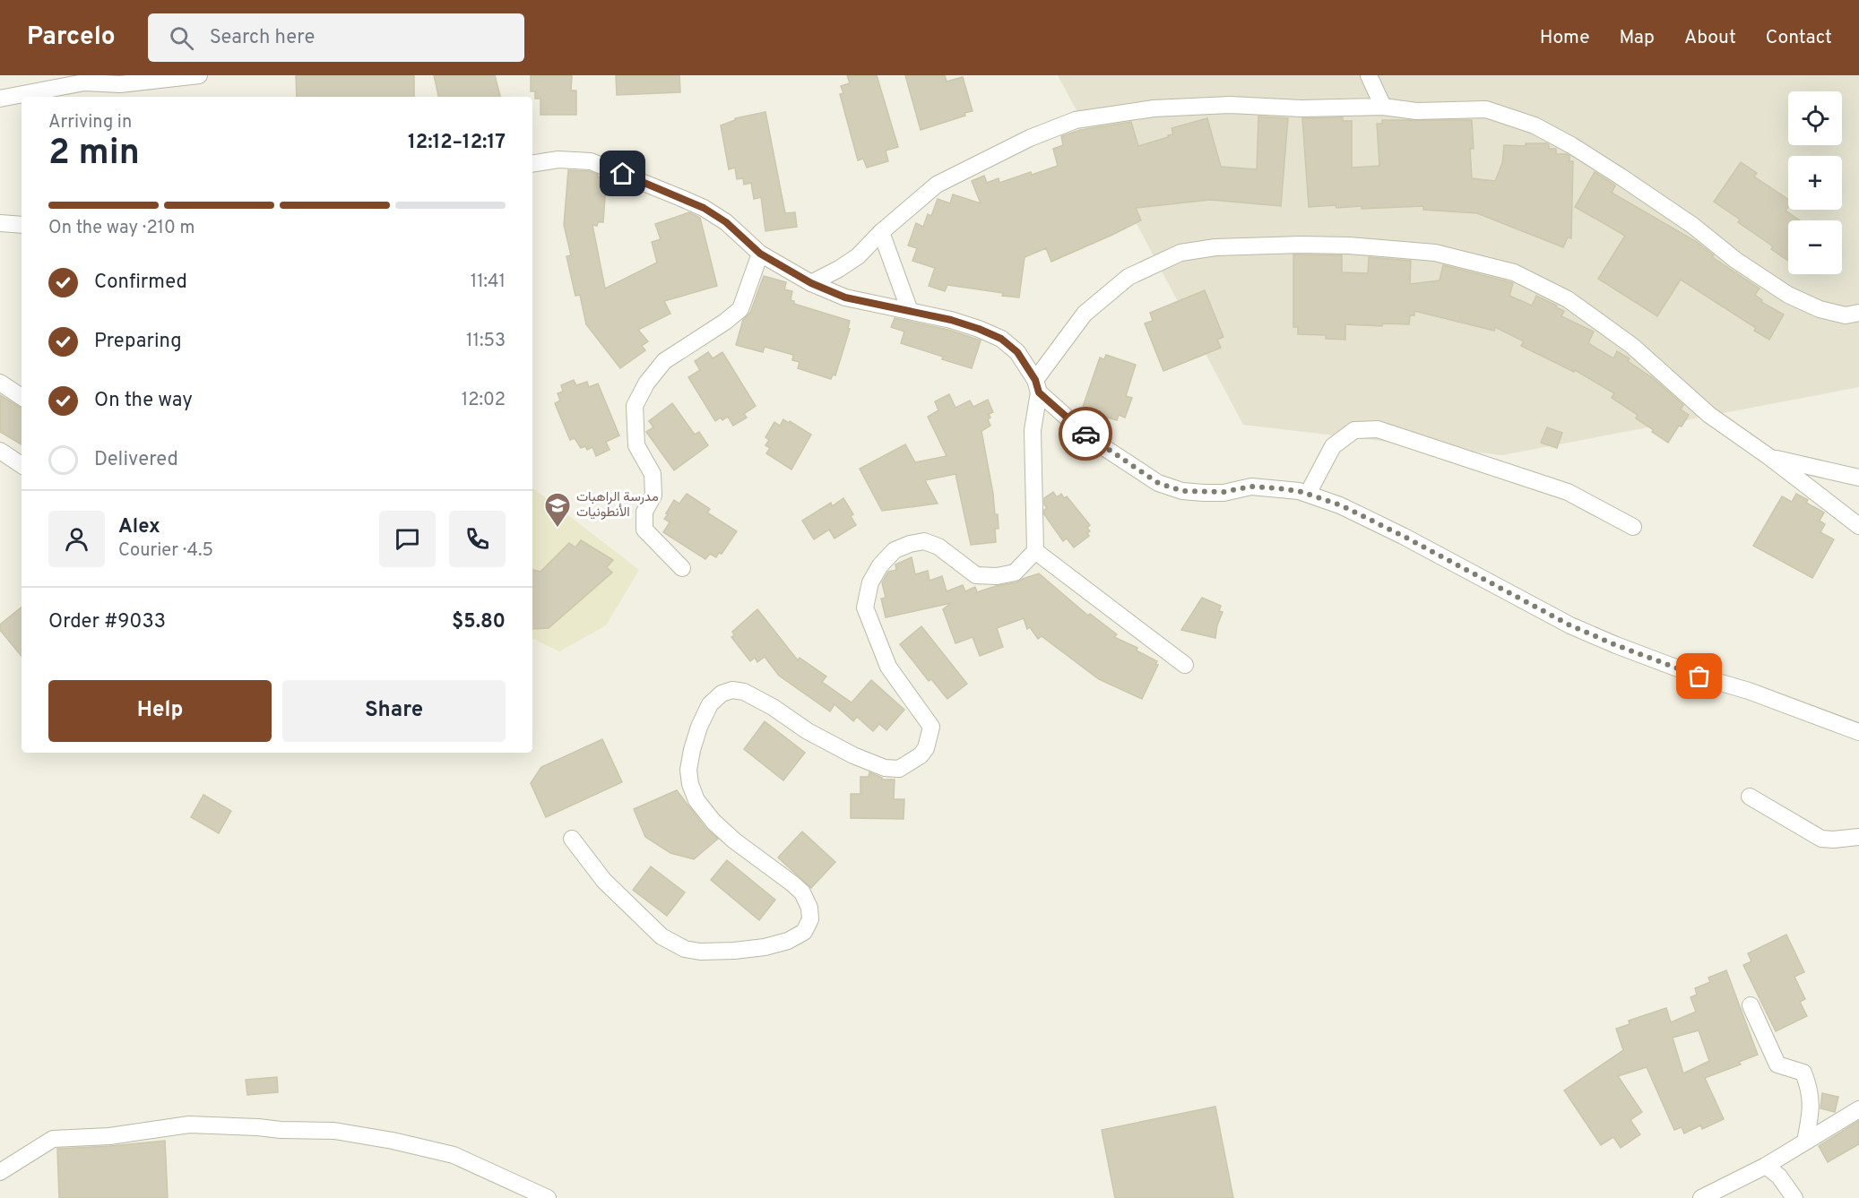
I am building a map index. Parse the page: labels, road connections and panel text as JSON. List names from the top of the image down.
{
  "places": {
    "school or university": ["مدرسة الراهبات الأنطونيات"]
  },
  "page": {
    "header": "Parcelo",
    "search": "Search here",
    "nav": [
      "Home",
      "Map",
      "About",
      "Contact"
    ],
    "map_buttons": ["+", "−"],
    "heading": ["2 min", "Arriving in", "12:12–12:17"],
    "panel": [
      "Alex",
      "Courier · 4.5",
      "Order #9033",
      "$5.80"
    ],
    "bar": "On the way · 210 m",
    "list": [
      ["Confirmed", "11:41"],
      ["Preparing", "11:53"],
      ["On the way", "12:02"],
      "Delivered"
    ],
    "buttons": ["Help", "Share"]
  }
}
